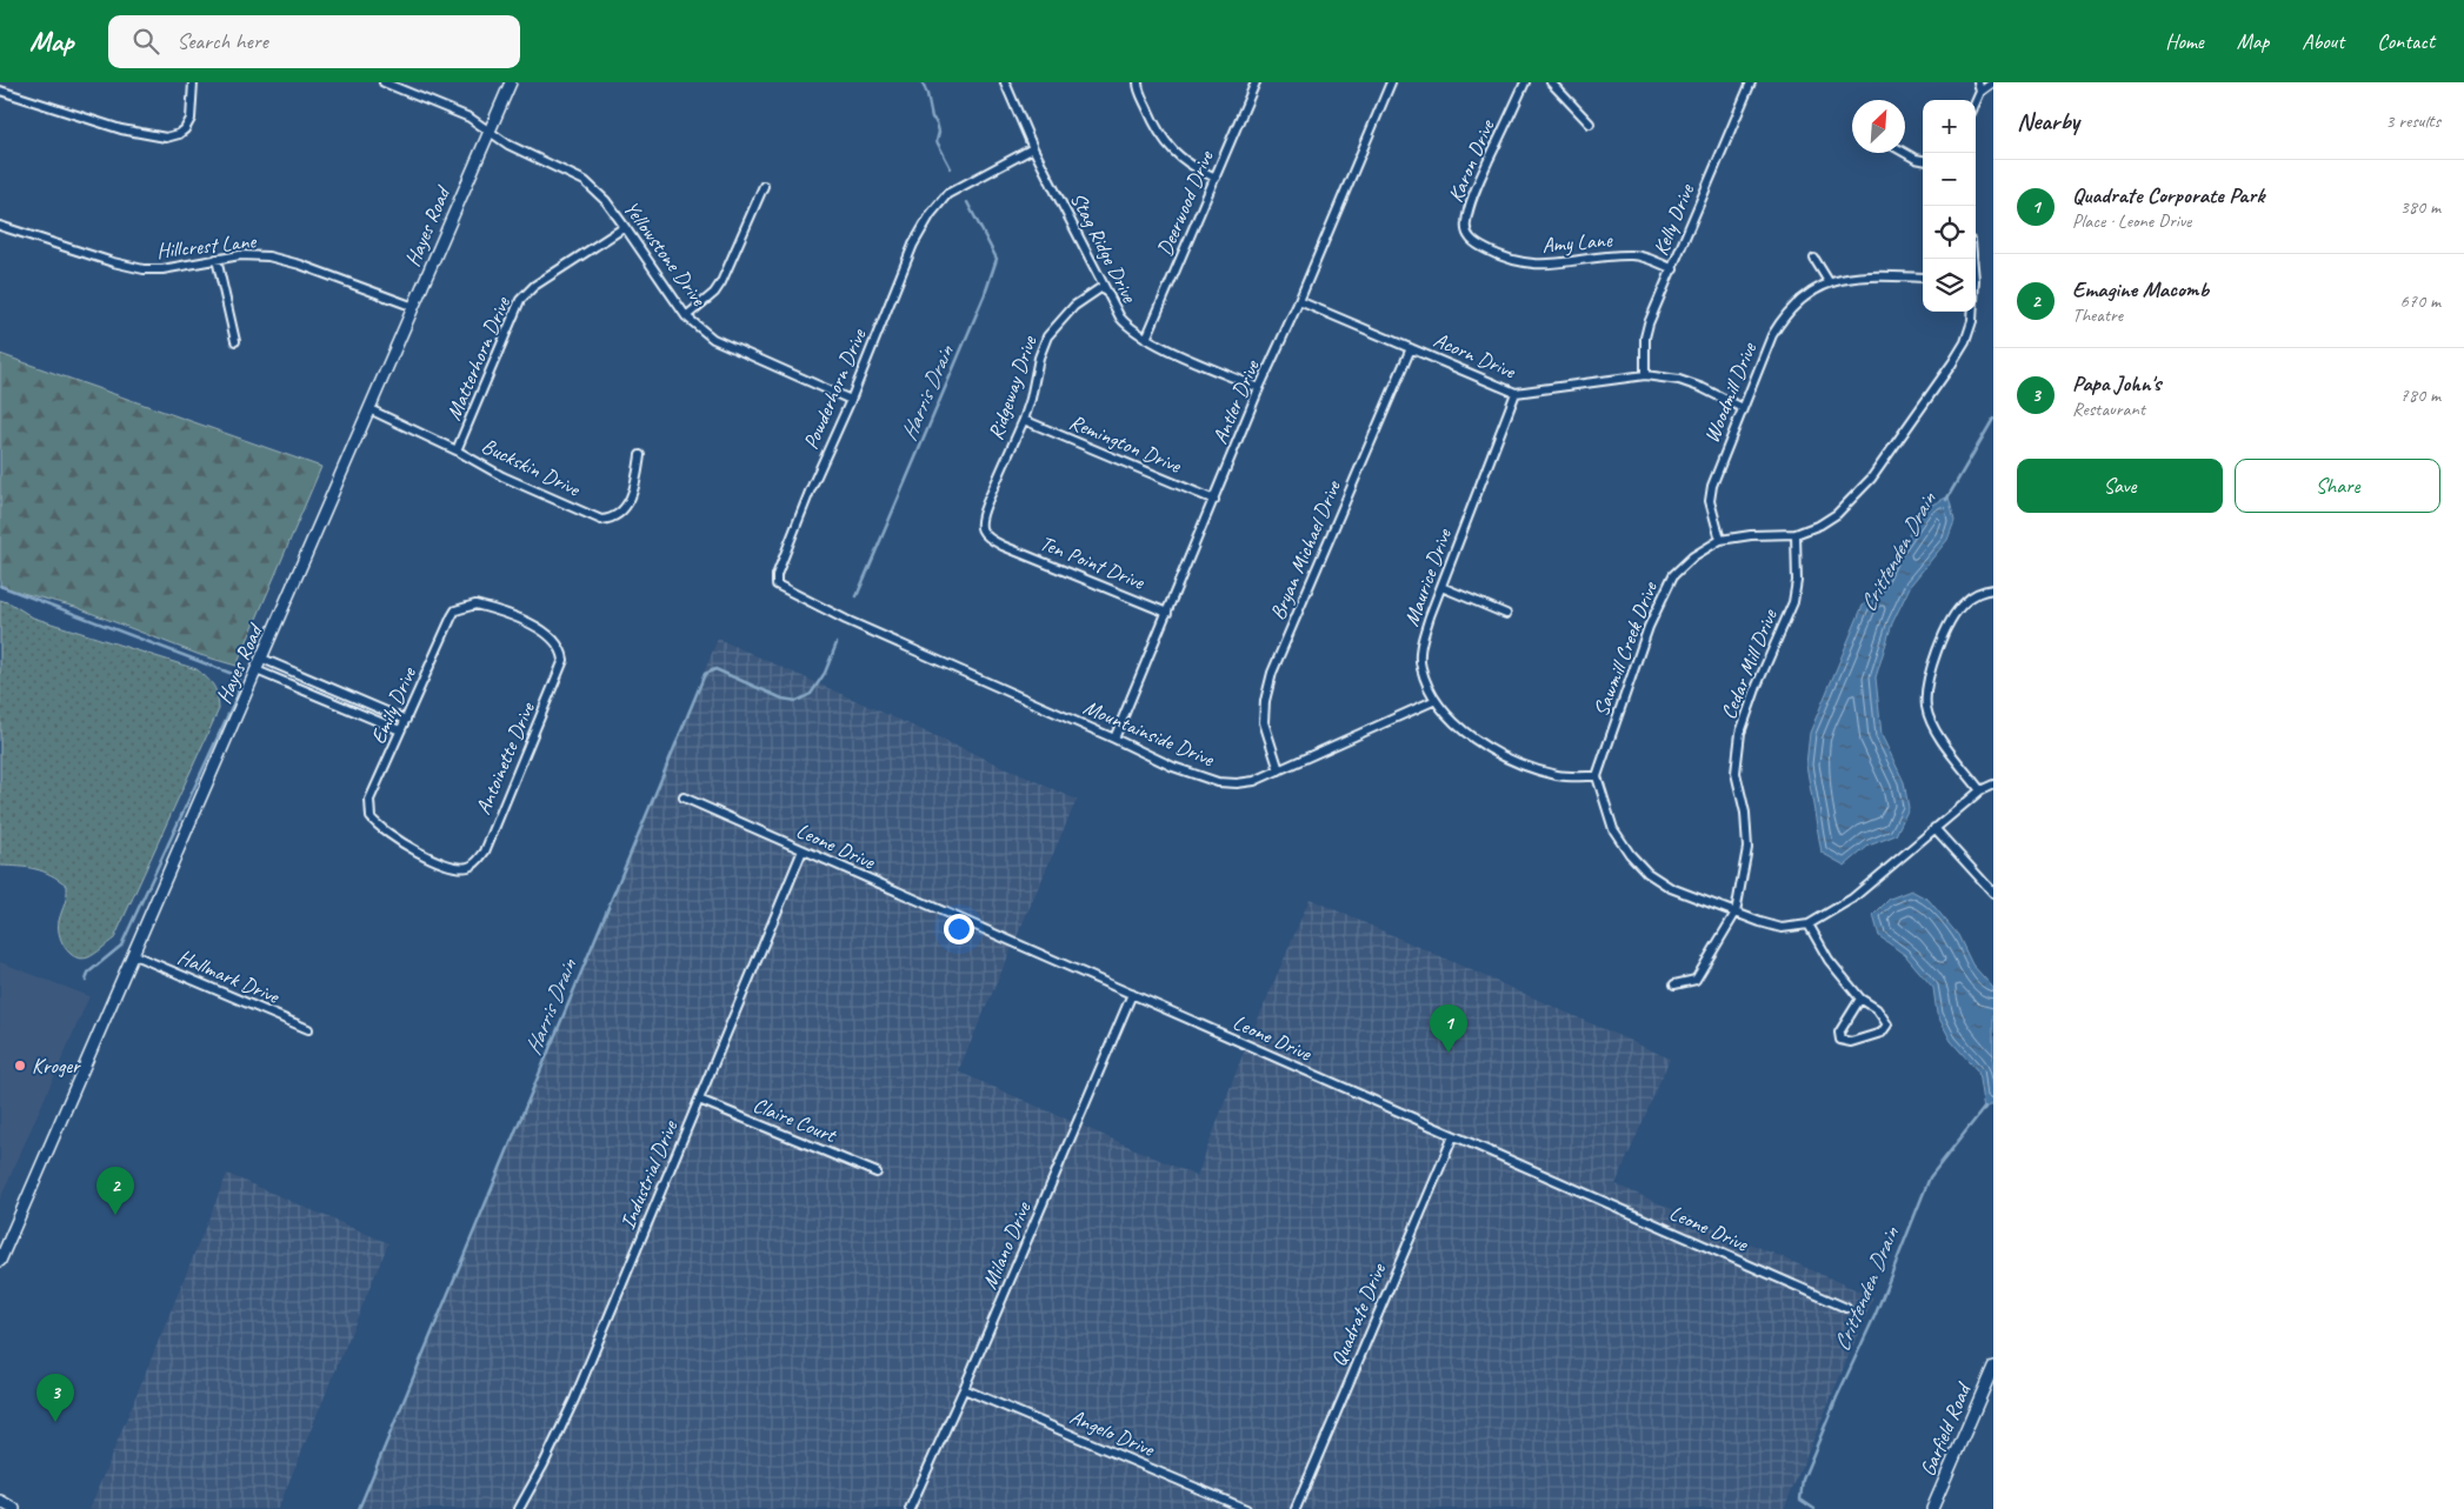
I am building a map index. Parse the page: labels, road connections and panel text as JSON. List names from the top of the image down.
{
  "streets": {
    "street": [
      "Karon Drive",
      "Deerwood Drive",
      "Kelly Drive",
      "Hayes Road",
      "Amy Lane",
      "Hillcrest Lane",
      "Stag Ridge Drive",
      "Yellowstone Drive",
      "Acorn Drive",
      "Matterhorn Drive",
      "Ridgeway Drive",
      "Powderhorn Drive",
      "Woodmill Drive",
      "Antler Drive",
      "Remington Drive",
      "Buckskin Drive",
      "Bryan Michael Drive",
      "Ten Point Drive",
      "Maurice Drive",
      "Sawmill Creek Drive",
      "Cedar Mill Drive",
      "Emily Drive",
      "Mountainside Drive",
      "Antoinette Drive",
      "Leone Drive",
      "Hallmark Drive",
      "Claire Court",
      "Industrial Drive",
      "Milano Drive",
      "Quadrate Drive",
      "Garfield Road",
      "Angelo Drive"
    ]
  },
  "crossings": [
    ["Karon Drive", "Amy Lane"],
    ["Deerwood Drive", "Stag Ridge Drive"],
    ["Kelly Drive", "Amy Lane"],
    ["Kelly Drive", "Acorn Drive"],
    ["Hayes Road", "Hillcrest Lane"],
    ["Hayes Road", "Yellowstone Drive"],
    ["Hayes Road", "Buckskin Drive"],
    ["Hayes Road", "Hallmark Drive"],
    ["Stag Ridge Drive", "Ridgeway Drive"],
    ["Stag Ridge Drive", "Powderhorn Drive"],
    ["Stag Ridge Drive", "Antler Drive"],
    ["Yellowstone Drive", "Matterhorn Drive"],
    ["Yellowstone Drive", "Powderhorn Drive"],
    ["Acorn Drive", "Woodmill Drive"],
    ["Acorn Drive", "Antler Drive"],
    ["Acorn Drive", "Bryan Michael Drive"],
    ["Acorn Drive", "Maurice Drive"],
    ["Matterhorn Drive", "Buckskin Drive"],
    ["Ridgeway Drive", "Remington Drive"],
    ["Ridgeway Drive", "Ten Point Drive"],
    ["Powderhorn Drive", "Mountainside Drive"],
    ["Woodmill Drive", "Sawmill Creek Drive"],
    ["Antler Drive", "Remington Drive"],
    ["Antler Drive", "Ten Point Drive"],
    ["Antler Drive", "Mountainside Drive"],
    ["Bryan Michael Drive", "Mountainside Drive"],
    ["Maurice Drive", "Sawmill Creek Drive"],
    ["Maurice Drive", "Mountainside Drive"],
    ["Sawmill Creek Drive", "Cedar Mill Drive"],
    ["Emily Drive", "Antoinette Drive"],
    ["Leone Drive", "Industrial Drive"],
    ["Leone Drive", "Milano Drive"],
    ["Leone Drive", "Quadrate Drive"],
    ["Claire Court", "Industrial Drive"],
    ["Milano Drive", "Angelo Drive"]
  ],
  "water": ["Harris Drain", "Crittenden Drain"],
  "places": ["Kroger"],
  "north": "top right",
  "page": {
    "header": "Map",
    "search": "Search here",
    "nav": [
      "Home",
      "Map",
      "About",
      "Contact"
    ],
    "heading": ["Nearby", "3 results"],
    "map_buttons": ["+", "−"],
    "list": [
      {
        "mark": "1",
        "name": "Quadrate Corporate Park",
        "note": "Place · Leone Drive",
        "value": "380 m"
      },
      {
        "mark": "2",
        "name": "Emagine Macomb",
        "note": "Theatre",
        "value": "670 m"
      },
      {
        "mark": "3",
        "name": "Papa John's",
        "note": "Restaurant",
        "value": "780 m"
      }
    ],
    "buttons": ["Save", "Share"],
    "pins": ["1", "2", "3"]
  }
}
